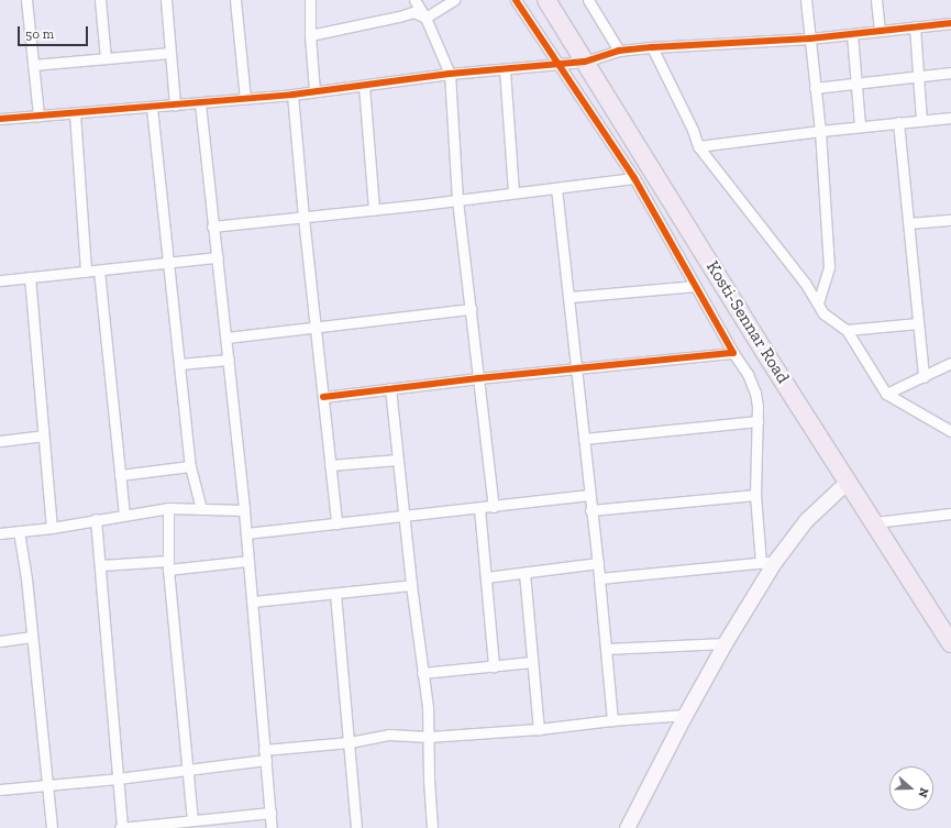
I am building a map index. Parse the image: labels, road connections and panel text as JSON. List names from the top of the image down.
{
  "streets": {
    "highway": ["Kosti-Sennar Road"]
  },
  "scale_bar": "50 m",
  "north": "right"
}
